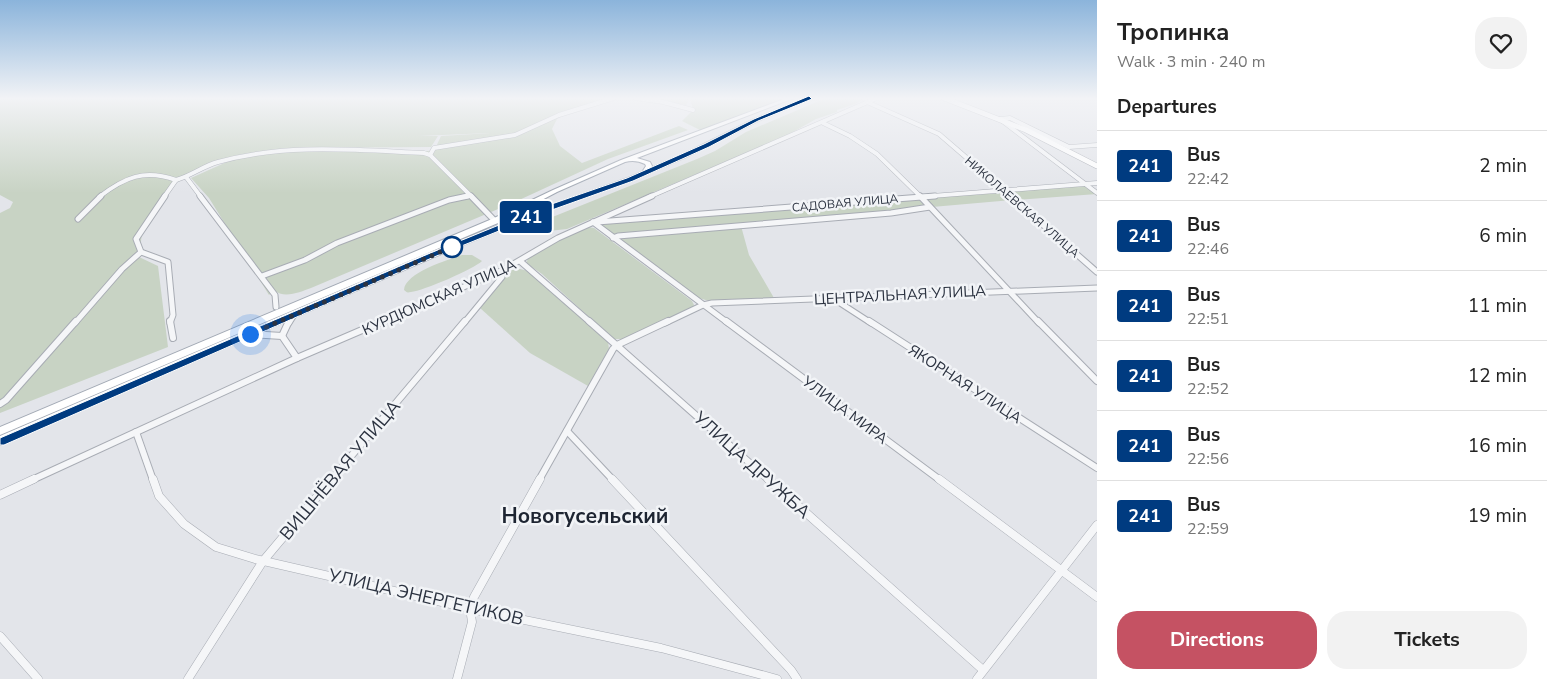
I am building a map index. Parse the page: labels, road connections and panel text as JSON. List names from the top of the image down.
{
  "streets": {
    "street": [
      "САДОВАЯ УЛИЦА",
      "НИКОЛАЕВСКАЯ УЛИЦА",
      "ЦЕНТРАЛЬНАЯ УЛИЦА",
      "КУРДЮМСКАЯ УЛИЦА",
      "ЯКОРНАЯ УЛИЦА",
      "УЛИЦА МИРА",
      "УЛИЦА ДРУЖБА",
      "ВИШНЁВАЯ УЛИЦА",
      "УЛИЦА ЭНЕРГЕТИКОВ"
    ]
  },
  "crossings": [
    ["САДОВАЯ УЛИЦА", "НИКОЛАЕВСКАЯ УЛИЦА"],
    ["САДОВАЯ УЛИЦА", "КУРДЮМСКАЯ УЛИЦА"],
    ["САДОВАЯ УЛИЦА", "УЛИЦА МИРА"],
    ["ЦЕНТРАЛЬНАЯ УЛИЦА", "ЯКОРНАЯ УЛИЦА"],
    ["ЦЕНТРАЛЬНАЯ УЛИЦА", "УЛИЦА МИРА"],
    ["ЦЕНТРАЛЬНАЯ УЛИЦА", "УЛИЦА ДРУЖБА"],
    ["КУРДЮМСКАЯ УЛИЦА", "УЛИЦА МИРА"],
    ["КУРДЮМСКАЯ УЛИЦА", "УЛИЦА ДРУЖБА"],
    ["КУРДЮМСКАЯ УЛИЦА", "ВИШНЁВАЯ УЛИЦА"],
    ["КУРДЮМСКАЯ УЛИЦА", "УЛИЦА ЭНЕРГЕТИКОВ"],
    ["ВИШНЁВАЯ УЛИЦА", "УЛИЦА ЭНЕРГЕТИКОВ"]
  ],
  "districts": ["Новогусельский"],
  "lines": ["bus line 241"],
  "page": {
    "on_map": "241",
    "heading": [
      ["Тропинка", "Walk · 3 min · 240 m"],
      "Departures"
    ],
    "list": [
      {
        "mark": "241",
        "name": "Bus",
        "note": "22:42",
        "value": "2 min"
      },
      {
        "mark": "241",
        "name": "Bus",
        "note": "22:46",
        "value": "6 min"
      },
      {
        "mark": "241",
        "name": "Bus",
        "note": "22:51",
        "value": "11 min"
      },
      {
        "mark": "241",
        "name": "Bus",
        "note": "22:52",
        "value": "12 min"
      },
      {
        "mark": "241",
        "name": "Bus",
        "note": "22:56",
        "value": "16 min"
      },
      {
        "mark": "241",
        "name": "Bus",
        "note": "22:59",
        "value": "19 min"
      }
    ],
    "buttons": ["Directions", "Tickets"]
  }
}
